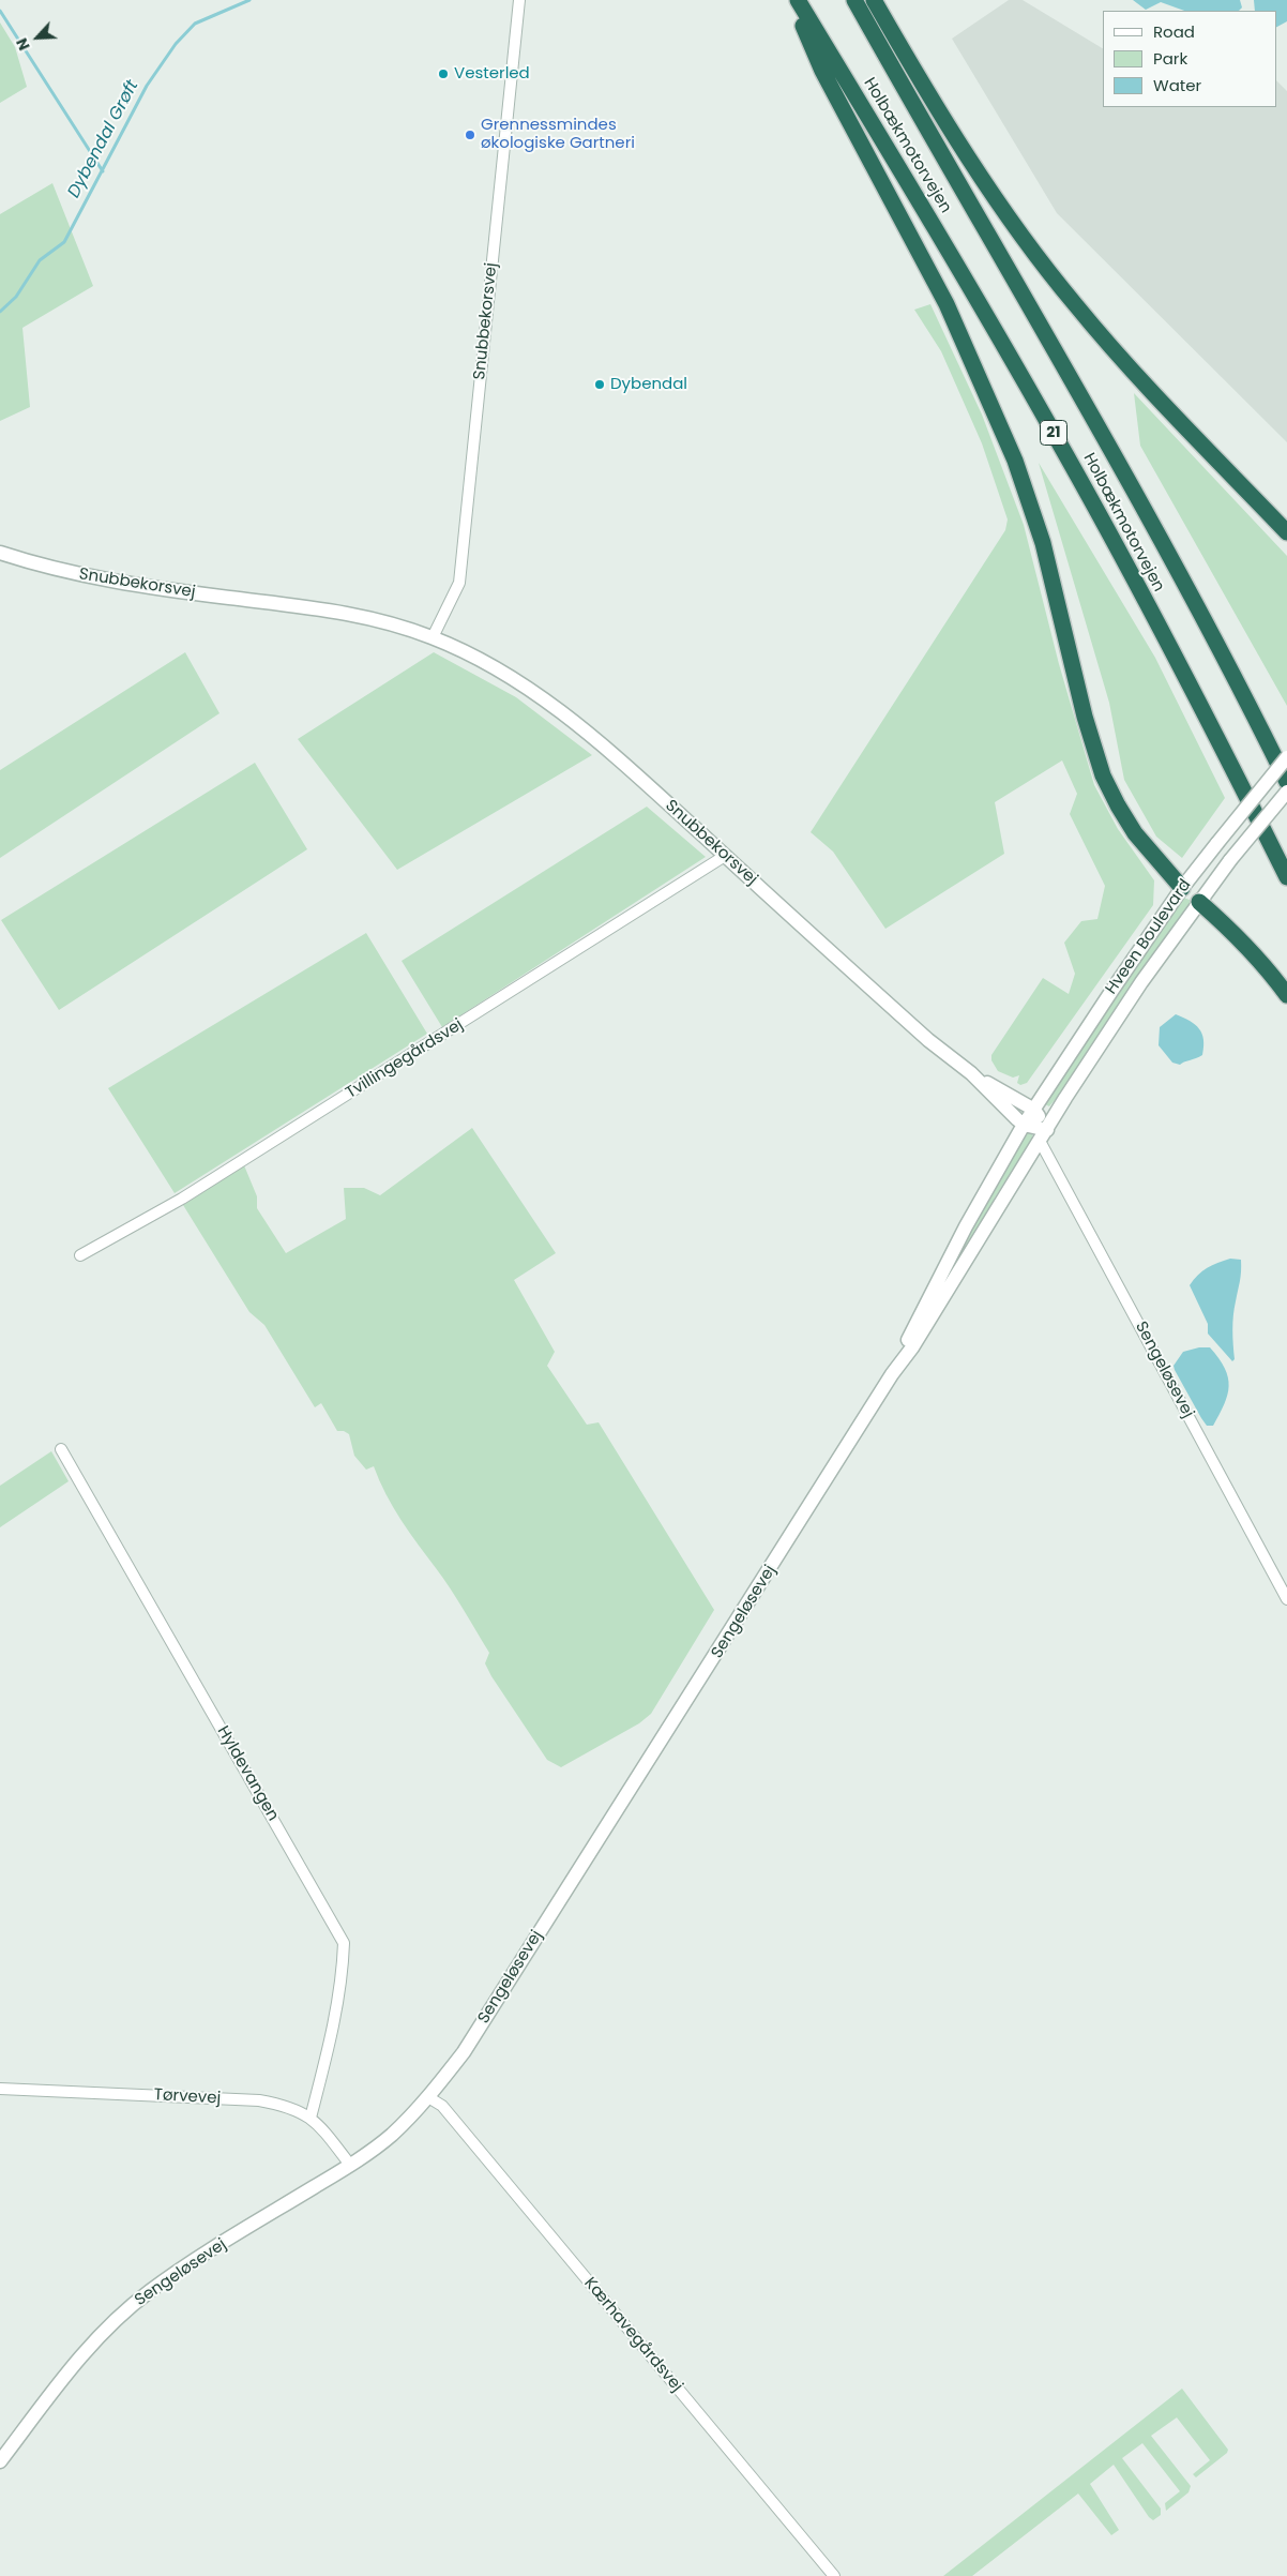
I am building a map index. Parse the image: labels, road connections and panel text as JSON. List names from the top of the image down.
{
  "streets": {
    "highway": ["Holbækmotorvejen", "21"],
    "street": [
      "Snubbekorsvej",
      "Hveen Boulevard",
      "Tvillingegårdsvej",
      "Sengeløsevej",
      "Hyldevangen",
      "Tørvevej",
      "Kærhavegårdsvej"
    ]
  },
  "crossings": [
    ["Snubbekorsvej", "Hveen Boulevard"],
    ["Snubbekorsvej", "Tvillingegårdsvej"],
    ["Snubbekorsvej", "Sengeløsevej"],
    ["Hveen Boulevard", "Sengeløsevej"],
    ["Sengeløsevej", "Tørvevej"],
    ["Sengeløsevej", "Kærhavegårdsvej"],
    ["Hyldevangen", "Tørvevej"]
  ],
  "water": ["Dybendal Grøft"],
  "places": ["Vesterled", "Grennessmindes økologiske Gartneri", "Dybendal"],
  "legend": ["Road", "Park", "Water"],
  "north": "bottom left"
}
